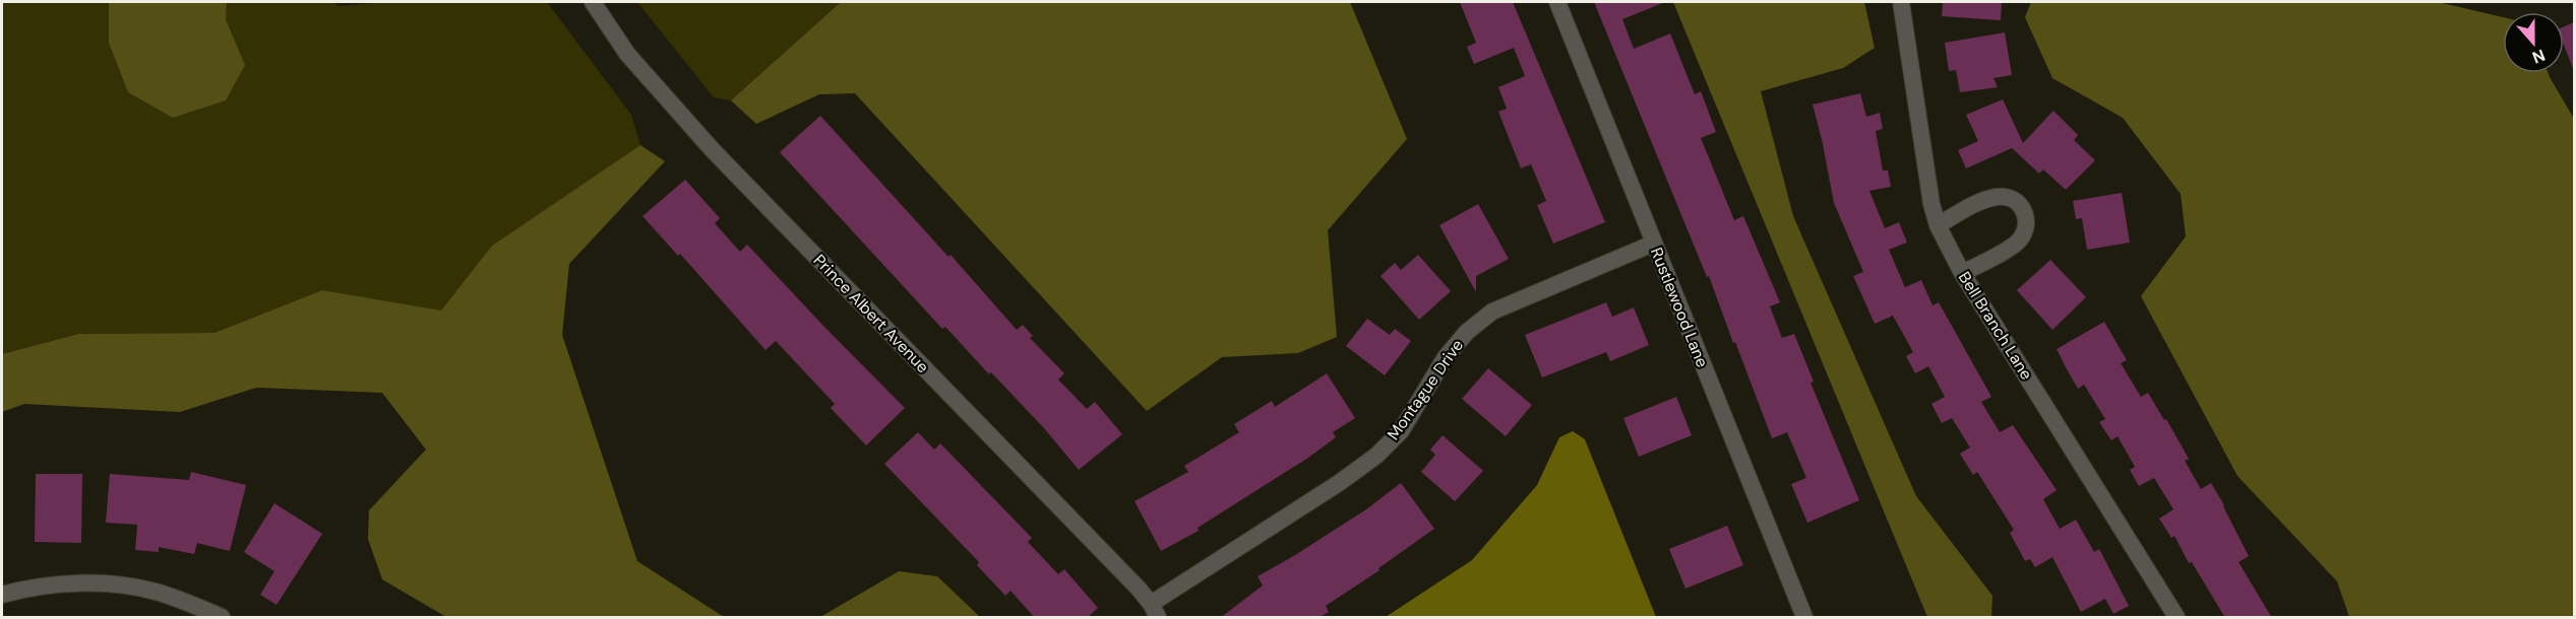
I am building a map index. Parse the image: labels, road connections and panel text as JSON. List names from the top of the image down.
{
  "streets": {
    "street": [
      "Rustlewood Lane",
      "Prince Albert Avenue",
      "Bell Branch Lane",
      "Montague Drive"
    ]
  },
  "crossings": [
    ["Rustlewood Lane", "Montague Drive"],
    ["Prince Albert Avenue", "Montague Drive"]
  ],
  "north": "bottom"
}
